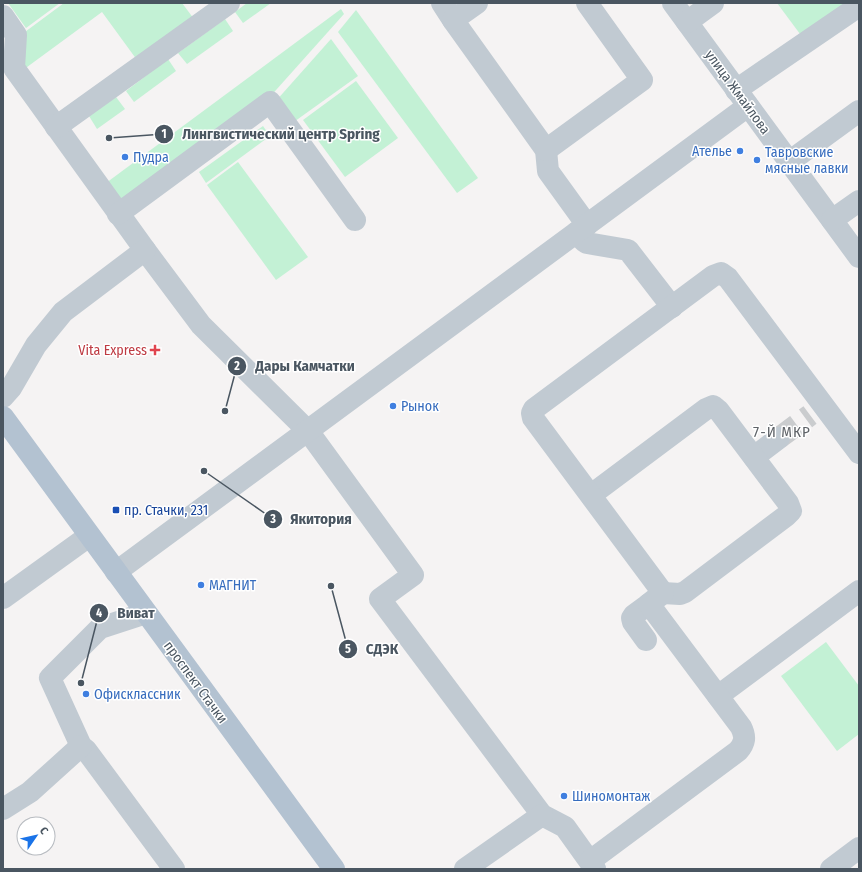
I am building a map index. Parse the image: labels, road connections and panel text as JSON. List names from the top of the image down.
{
  "streets": {
    "main road": ["проспект Стачки"],
    "street": ["улица Жмайлова"]
  },
  "districts": ["7-Й МКР"],
  "places": {
    "other": [
      "Лингвистический центр Spring",
      "Ателье",
      "Пудра",
      "Тавровские мясные лавки",
      "Рынок",
      "Дары Камчатки",
      "Якитория",
      "МАГНИТ",
      "СДЭК",
      "Виват",
      "Офисклассник",
      "Шиномонтаж"
    ],
    "health": ["Vita Express"],
    "transit": ["пр. Стачки, 231"]
  },
  "north": "top right"
}
